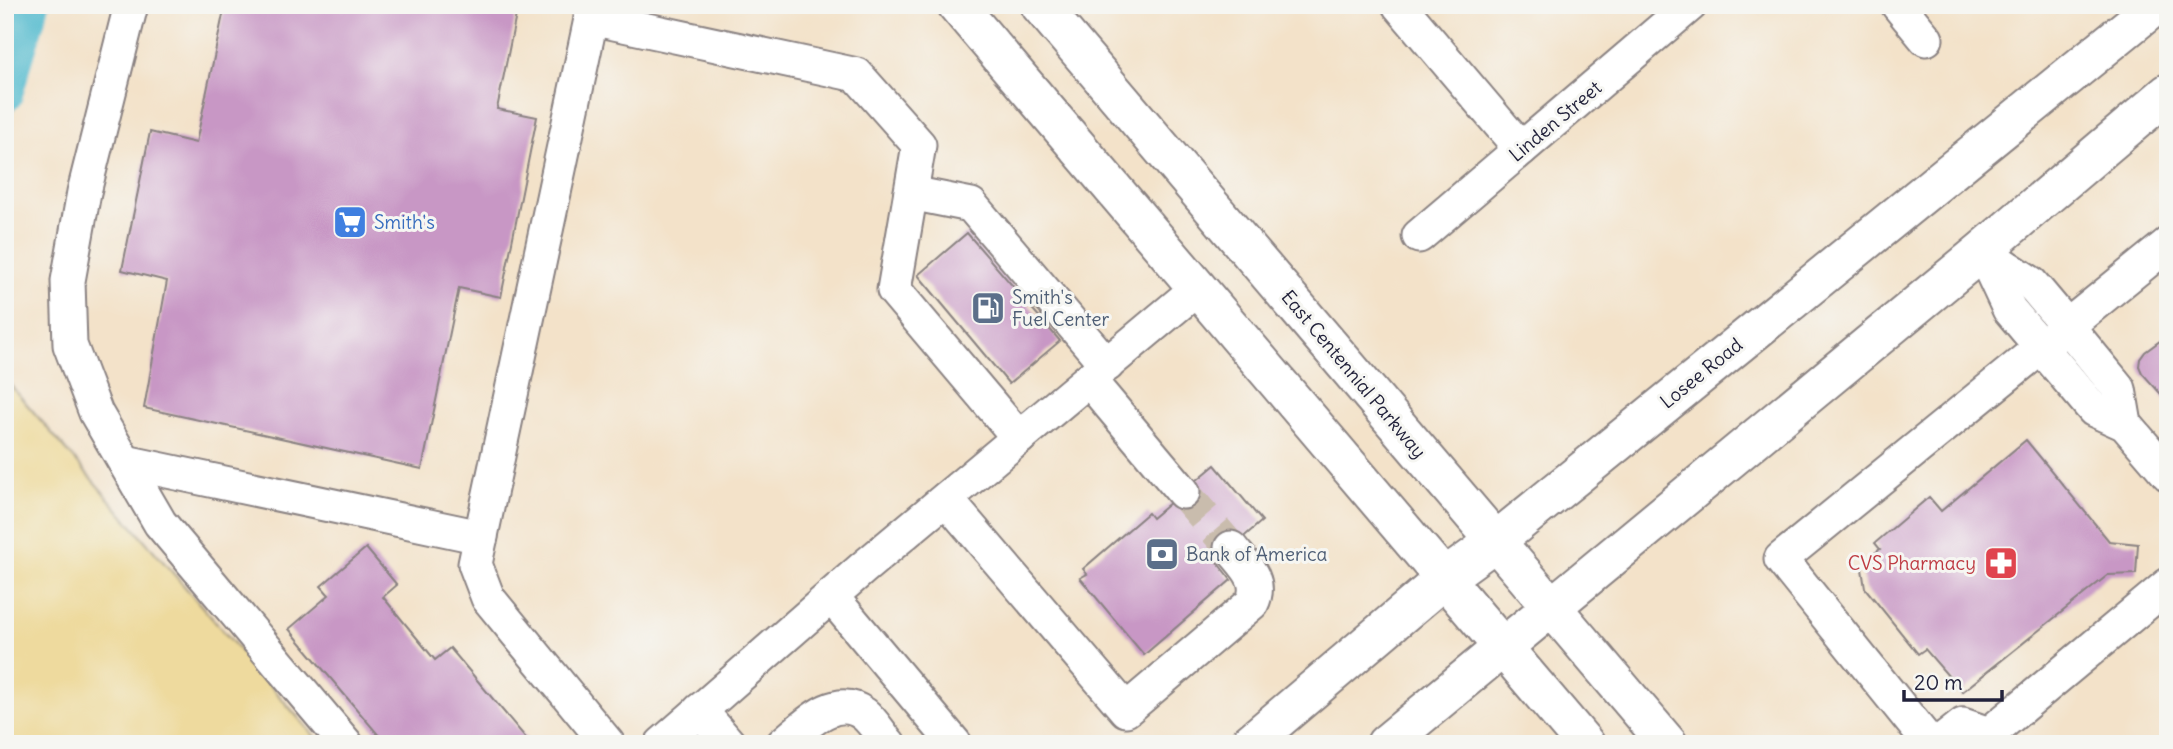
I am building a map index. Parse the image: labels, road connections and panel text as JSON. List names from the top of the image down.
{
  "streets": {
    "main road": ["Losee Road", "East Centennial Parkway"],
    "street": ["Linden Street"]
  },
  "crossings": [
    ["Losee Road", "East Centennial Parkway"]
  ],
  "places": {
    "supermarket": ["Smith's"],
    "fuel station": ["Smith's Fuel Center"],
    "bank": ["Bank of America"],
    "pharmacy": ["CVS Pharmacy"]
  },
  "scale_bar": "20 m"
}
